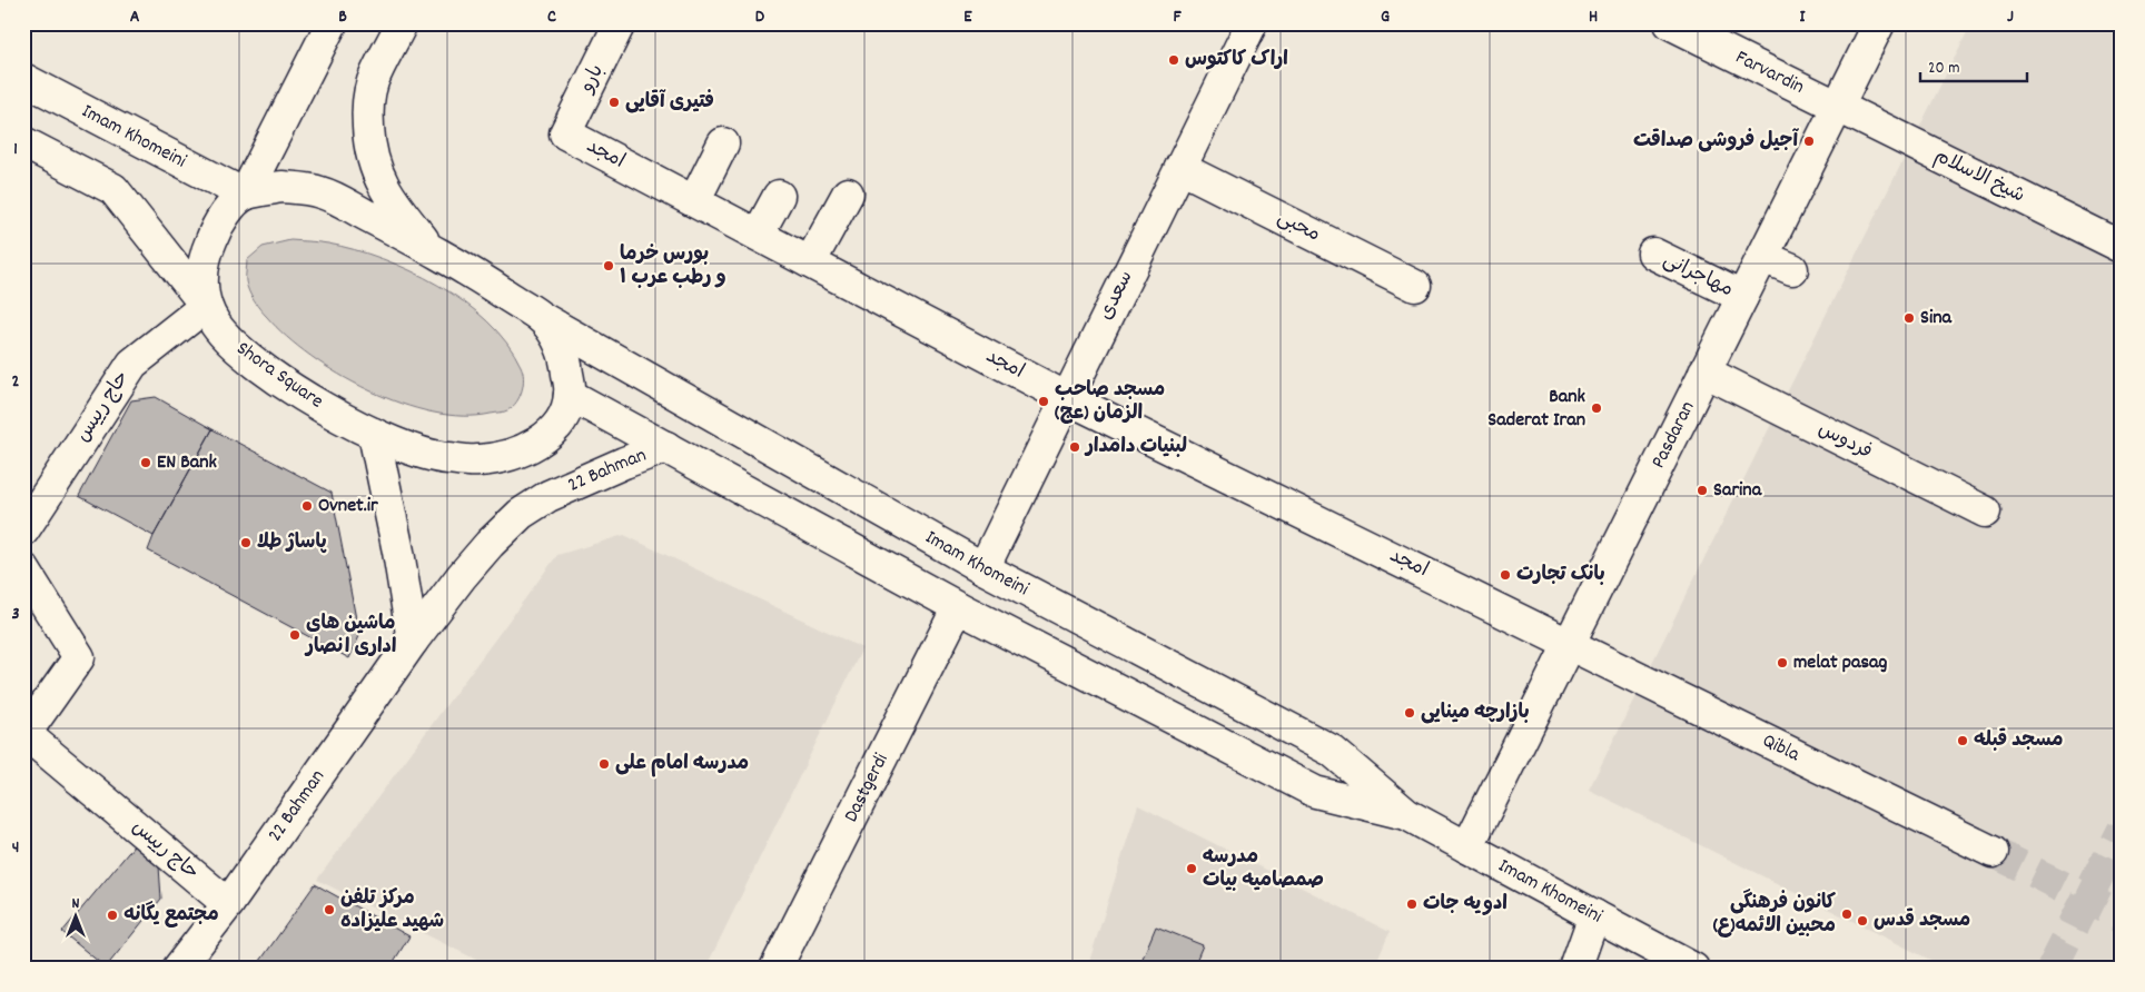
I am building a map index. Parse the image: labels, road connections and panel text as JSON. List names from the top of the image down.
{
  "streets": {
    "street": [
      "Farvardin",
      "بارو",
      "Imam Khomeini",
      "امجد",
      "شیخ الاسلام",
      "محبی",
      "مهاجرانی",
      "سعدی",
      "Shora Square",
      "حاج رییس",
      "Pasdaran",
      "فردوس",
      "22 Bahman",
      "Qibla",
      "Dastgerdi"
    ]
  },
  "crossings": [
    ["Farvardin", "شیخ الاسلام"],
    ["Farvardin", "Pasdaran"],
    ["بارو", "امجد"],
    ["Imam Khomeini", "سعدی"],
    ["Imam Khomeini", "Shora Square"],
    ["Imam Khomeini", "Pasdaran"],
    ["Imam Khomeini", "22 Bahman"],
    ["Imam Khomeini", "Dastgerdi"],
    ["امجد", "سعدی"],
    ["امجد", "Pasdaran"],
    ["امجد", "Qibla"],
    ["شیخ الاسلام", "Pasdaran"],
    ["محبی", "سعدی"],
    ["مهاجرانی", "Pasdaran"],
    ["Shora Square", "حاج رییس"],
    ["حاج رییس", "22 Bahman"],
    ["Pasdaran", "فردوس"],
    ["Pasdaran", "Qibla"]
  ],
  "places": [
    "اراک کاکتوس",
    "فتیری آقایی",
    "آجیل فروشی صداقت",
    "بورس خرما و رطب عرب ۱",
    "Sina",
    "مسجد صاحب الزمان (عج)",
    "Bank Saderat Iran",
    "لبنیات دامدار",
    "EN Bank",
    "Sarina",
    "Ovnet.ir",
    "پاساژ طلا",
    "بانک تجارت",
    "ماشین های اداری انصار",
    "melat pasag",
    "بازارچه مینایی",
    "مسجد قبله",
    "مدرسه امام علی",
    "مدرسه صمصامیه بیات",
    "ادویه جات",
    "مرکز تلفن شهید علیزاده",
    "کانون فرهنگی محبین الائمه(ع)",
    "مجتمع یگانه",
    "مسجد قدس"
  ],
  "scale_bar": "20 m",
  "north": "top",
  "grid": {
    "columns": [
      "A",
      "B",
      "C",
      "D",
      "E",
      "F",
      "G",
      "H",
      "I",
      "J"
    ],
    "rows": [
      "1",
      "2",
      "3",
      "4"
    ]
  }
}
